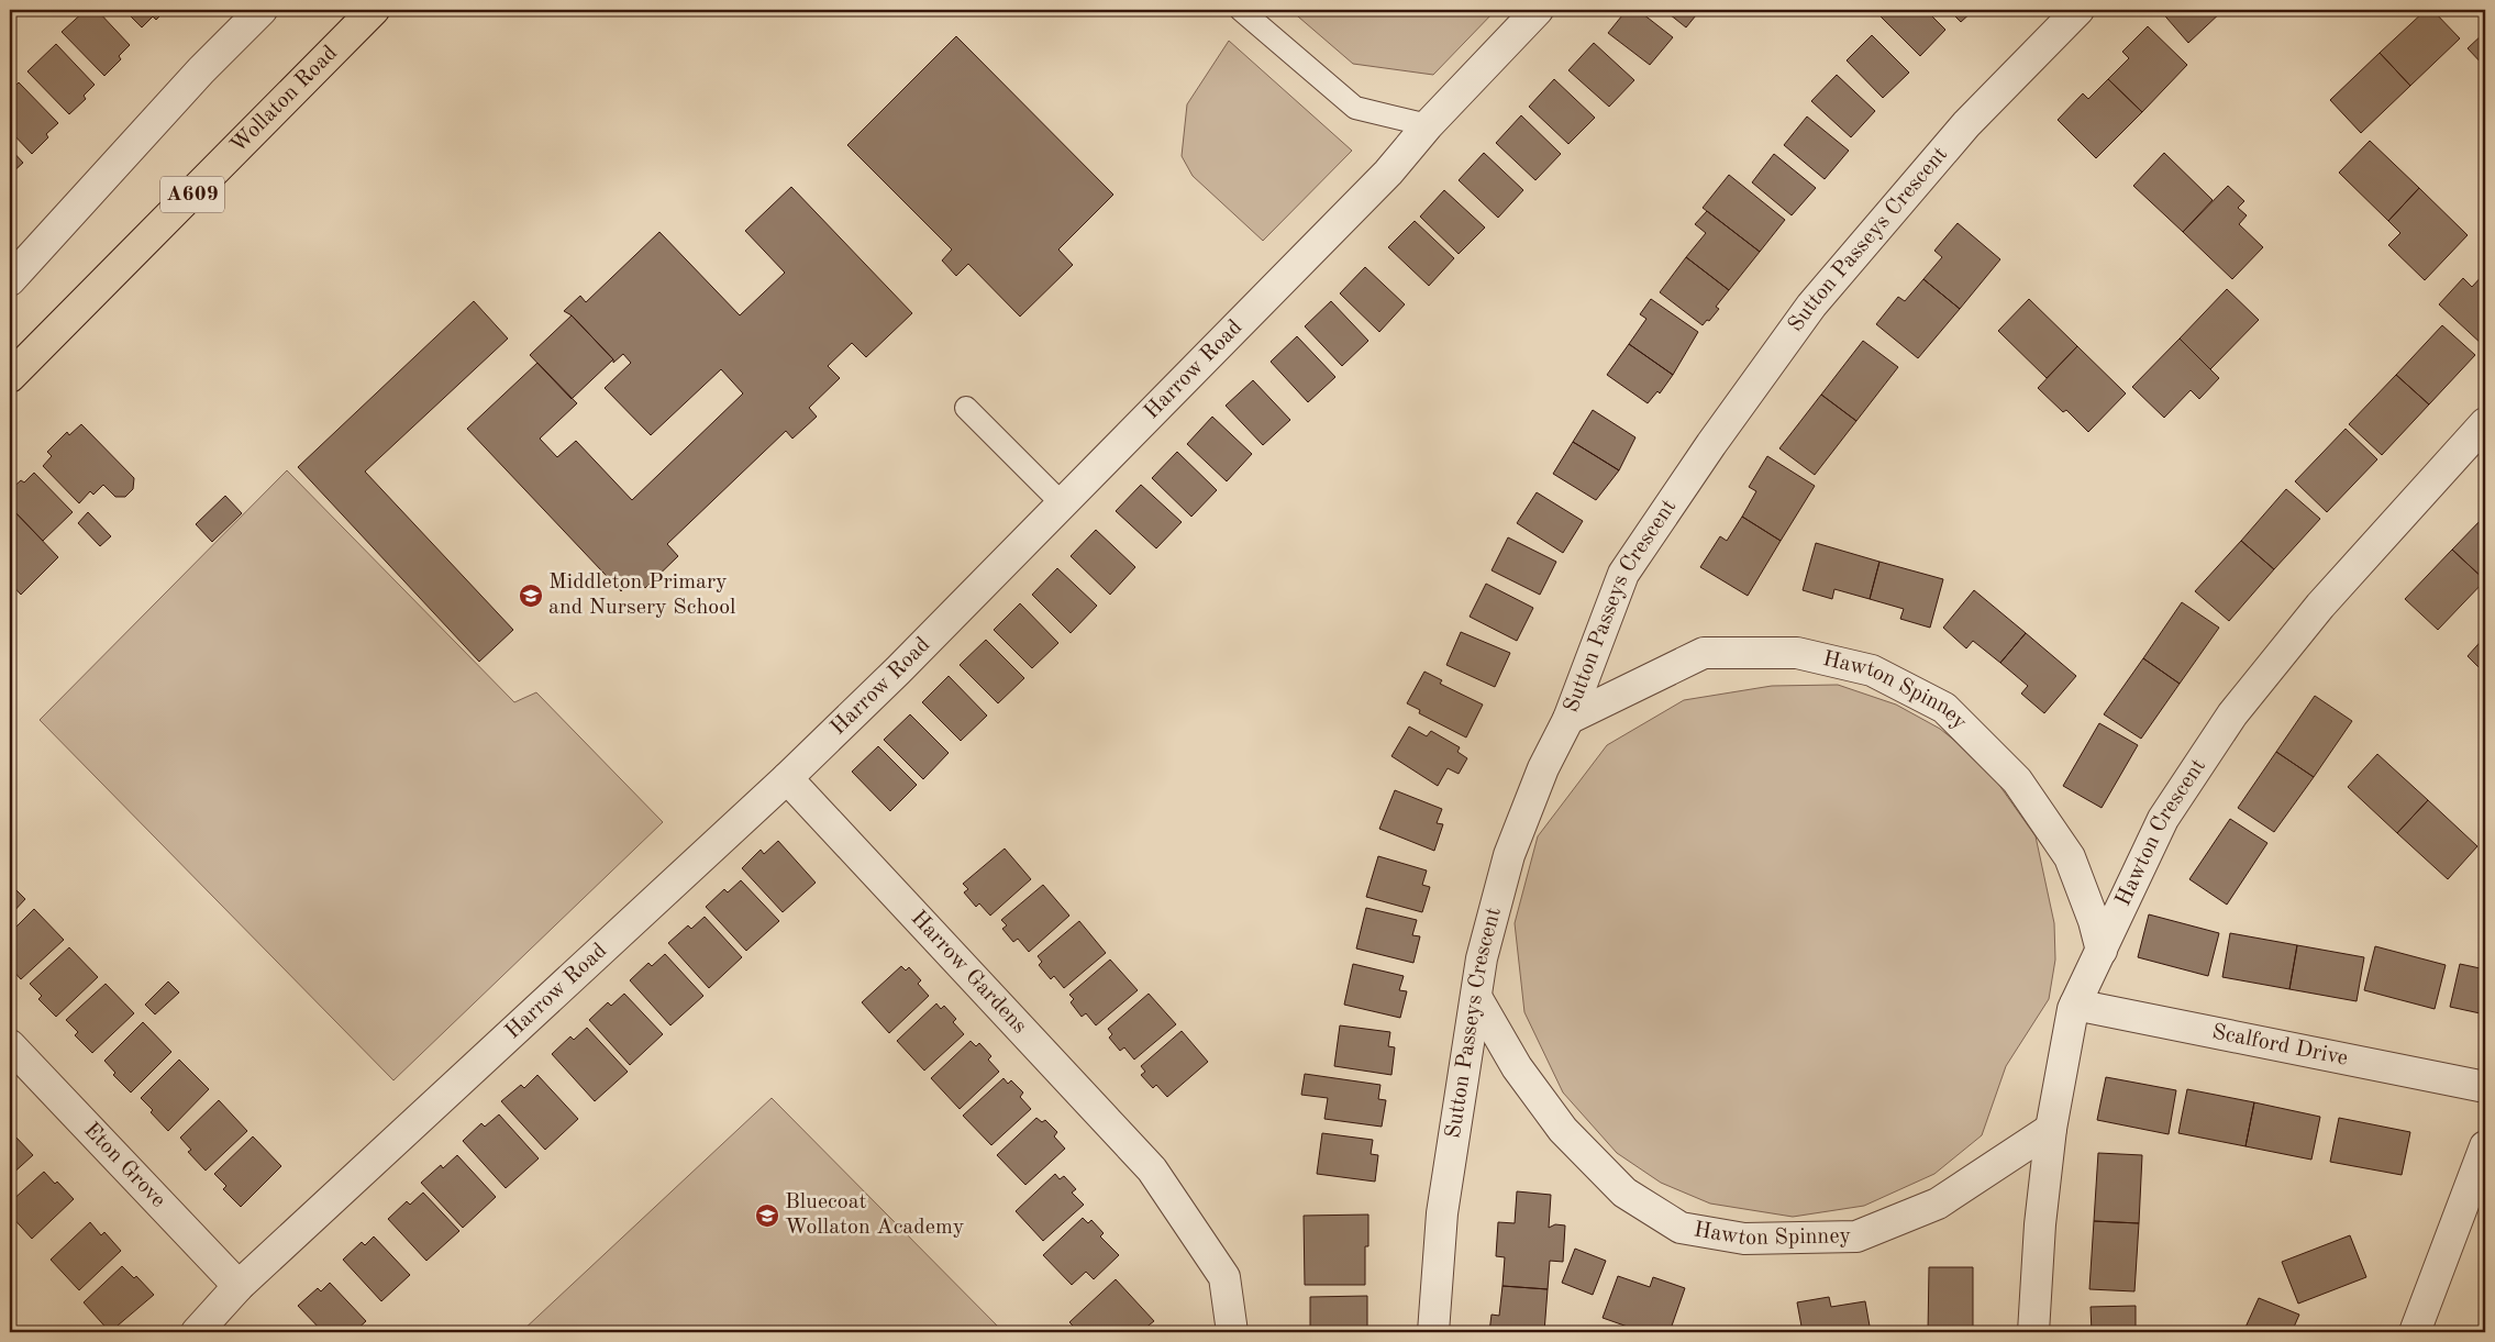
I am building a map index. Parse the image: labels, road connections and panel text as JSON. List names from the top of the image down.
{
  "streets": {
    "main road": ["Wollaton Road", "A609"],
    "street": [
      "Sutton Passeys Crescent",
      "Harrow Road",
      "Hawton Spinney",
      "Hawton Crescent",
      "Harrow Gardens",
      "Scalford Drive",
      "Eton Grove"
    ]
  },
  "crossings": [
    ["Sutton Passeys Crescent", "Hawton Spinney"],
    ["Harrow Road", "Harrow Gardens"],
    ["Harrow Road", "Eton Grove"],
    ["Hawton Spinney", "Hawton Crescent"],
    ["Hawton Crescent", "Scalford Drive"]
  ],
  "places": {
    "school or university": ["Middleton Primary and Nursery School", "Bluecoat Wollaton Academy"]
  }
}
